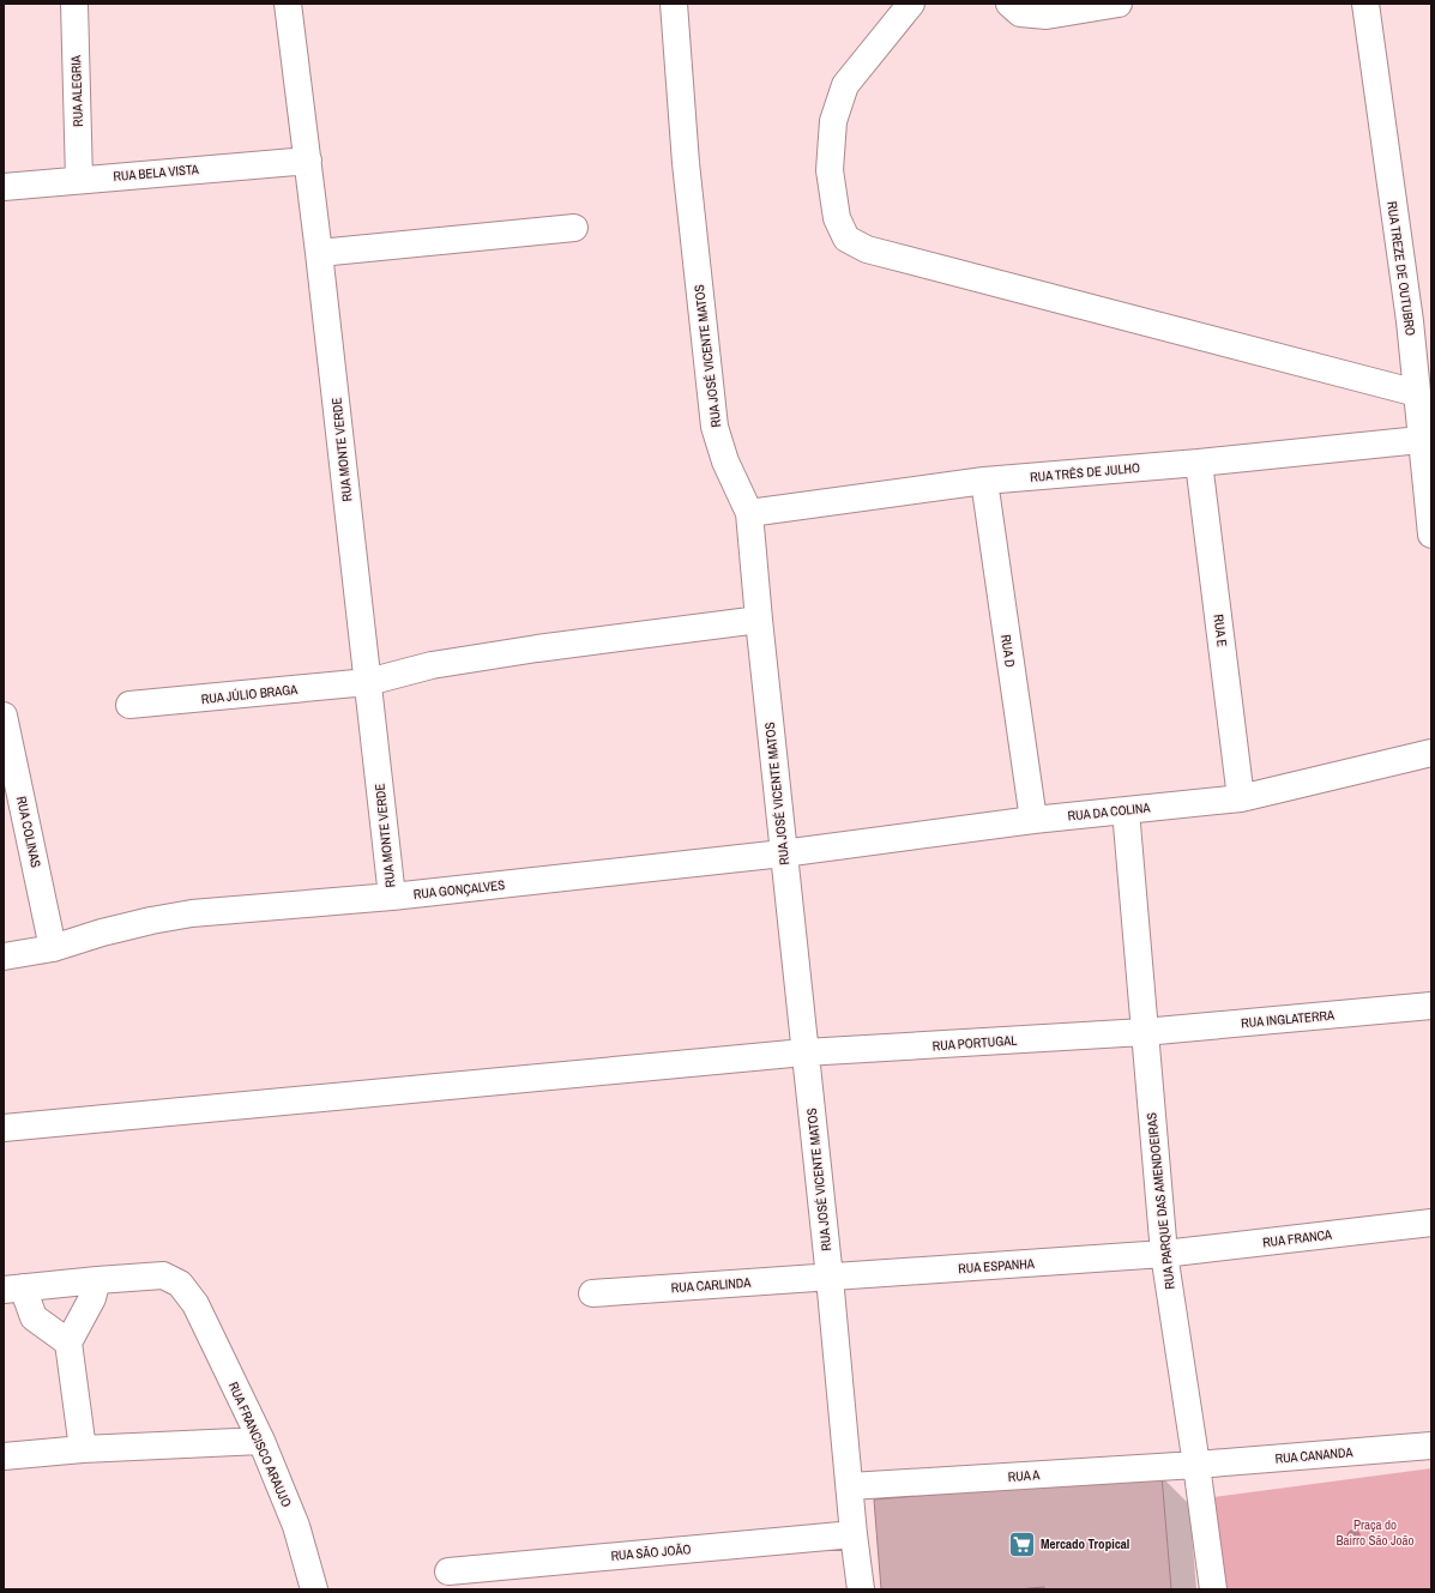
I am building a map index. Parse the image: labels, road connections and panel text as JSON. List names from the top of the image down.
{
  "streets": {
    "street": [
      "RUA ALEGRIA",
      "RUA BELA VISTA",
      "RUA TREZE DE OUTUBRO",
      "RUA JOSÉ VICENTE MATOS",
      "RUA MONTE VERDE",
      "RUA TRÊS DE JULHO",
      "RUA E",
      "RUA D",
      "RUA JÚLIO BRAGA",
      "RUA DA COLINA",
      "RUA COLINAS",
      "RUA GONÇALVES",
      "RUA INGLATERRA",
      "RUA PORTUGAL",
      "RUA PARQUE DAS AMENDOEIRAS",
      "RUA FRANCA",
      "RUA ESPANHA",
      "RUA CARLINDA",
      "RUA FRANCISCO ARAUJO",
      "RUA CANANDA",
      "RUA A",
      "RUA SÃO JOÃO"
    ]
  },
  "crossings": [
    ["RUA ALEGRIA", "RUA BELA VISTA"],
    ["RUA BELA VISTA", "RUA MONTE VERDE"],
    ["RUA TREZE DE OUTUBRO", "RUA TRÊS DE JULHO"],
    ["RUA JOSÉ VICENTE MATOS", "RUA TRÊS DE JULHO"],
    ["RUA JOSÉ VICENTE MATOS", "RUA JÚLIO BRAGA"],
    ["RUA JOSÉ VICENTE MATOS", "RUA DA COLINA"],
    ["RUA JOSÉ VICENTE MATOS", "RUA GONÇALVES"],
    ["RUA JOSÉ VICENTE MATOS", "RUA PORTUGAL"],
    ["RUA JOSÉ VICENTE MATOS", "RUA ESPANHA"],
    ["RUA JOSÉ VICENTE MATOS", "RUA CARLINDA"],
    ["RUA JOSÉ VICENTE MATOS", "RUA A"],
    ["RUA JOSÉ VICENTE MATOS", "RUA SÃO JOÃO"],
    ["RUA MONTE VERDE", "RUA JÚLIO BRAGA"],
    ["RUA MONTE VERDE", "RUA GONÇALVES"],
    ["RUA TRÊS DE JULHO", "RUA E"],
    ["RUA TRÊS DE JULHO", "RUA D"],
    ["RUA E", "RUA DA COLINA"],
    ["RUA D", "RUA DA COLINA"],
    ["RUA DA COLINA", "RUA GONÇALVES"],
    ["RUA DA COLINA", "RUA PARQUE DAS AMENDOEIRAS"],
    ["RUA COLINAS", "RUA GONÇALVES"],
    ["RUA INGLATERRA", "RUA PORTUGAL"],
    ["RUA INGLATERRA", "RUA PARQUE DAS AMENDOEIRAS"],
    ["RUA PORTUGAL", "RUA PARQUE DAS AMENDOEIRAS"],
    ["RUA PARQUE DAS AMENDOEIRAS", "RUA FRANCA"],
    ["RUA PARQUE DAS AMENDOEIRAS", "RUA ESPANHA"],
    ["RUA PARQUE DAS AMENDOEIRAS", "RUA CANANDA"],
    ["RUA PARQUE DAS AMENDOEIRAS", "RUA A"],
    ["RUA FRANCA", "RUA ESPANHA"],
    ["RUA ESPANHA", "RUA CARLINDA"],
    ["RUA CANANDA", "RUA A"]
  ],
  "parks": ["Praça do Bairro São João"],
  "places": {
    "supermarket": ["Mercado Tropical"]
  }
}
